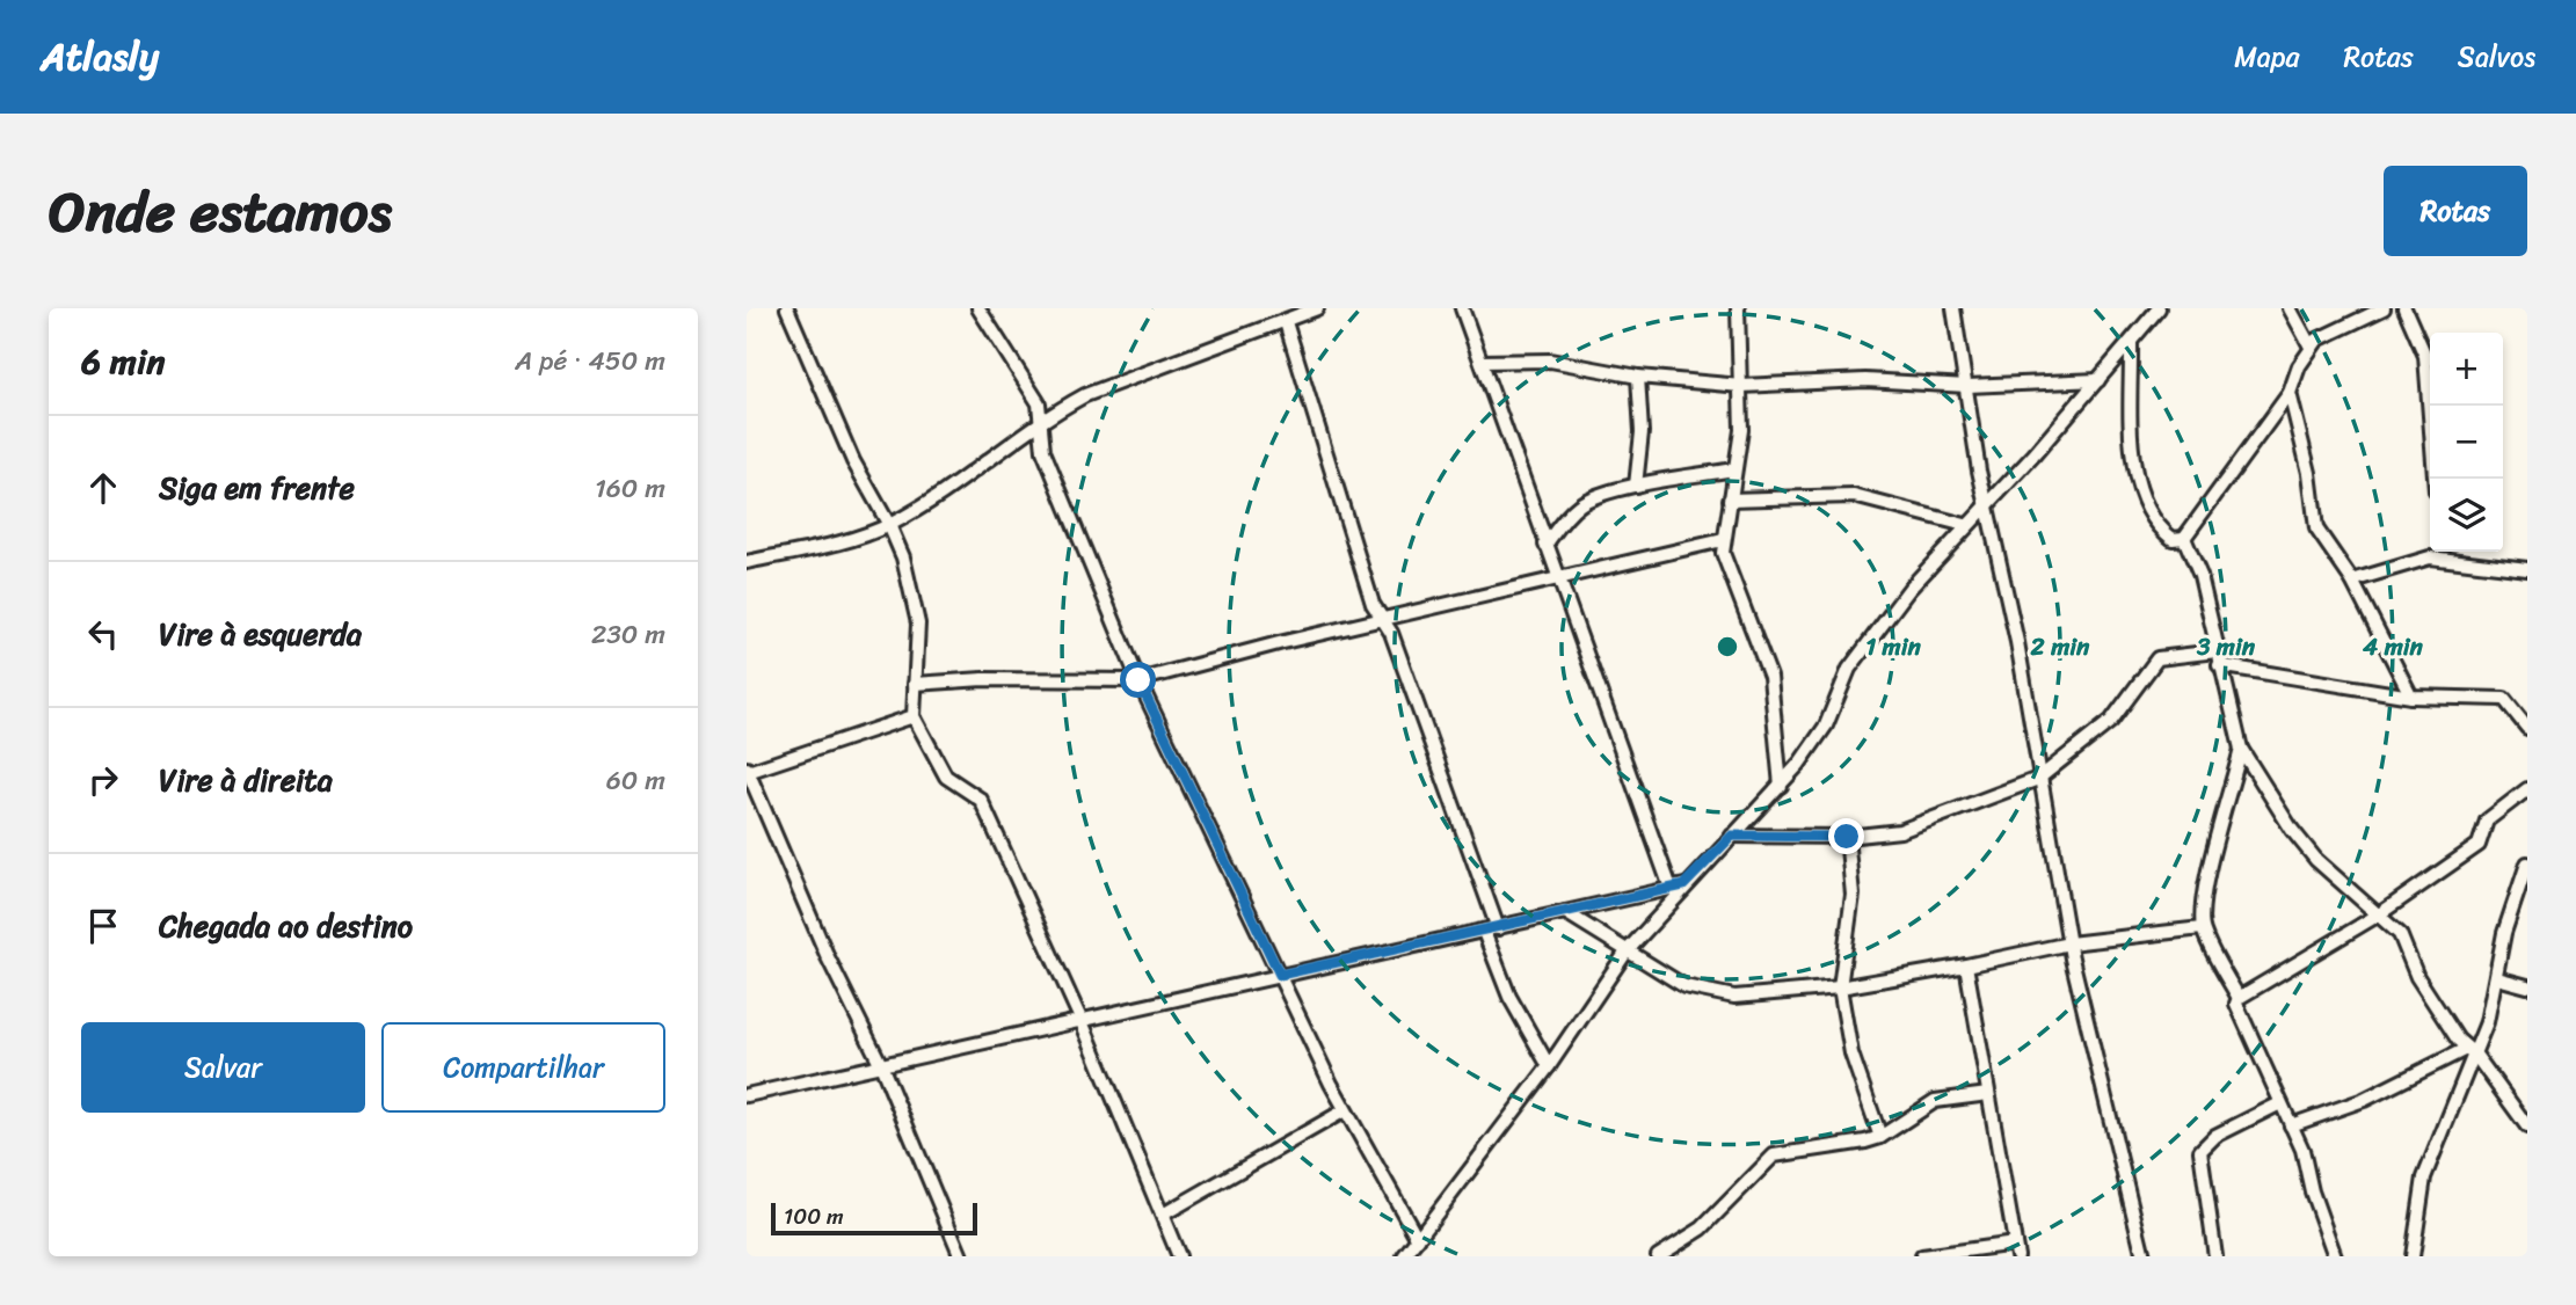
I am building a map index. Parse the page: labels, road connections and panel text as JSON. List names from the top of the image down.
{
  "scale_bar": "100 m",
  "page": {
    "header": "Atlasly",
    "nav": ["Mapa", "Rotas", "Salvos"],
    "title": "Onde estamos",
    "buttons": [
      "Rotas",
      ["Salvar", "Compartilhar"]
    ],
    "heading": ["6 min", "A pé · 450 m"],
    "map_buttons": ["+", "−"],
    "list": [
      ["Siga em frente", "160 m"],
      ["Vire à esquerda", "230 m"],
      ["Vire à direita", "60 m"],
      "Chegada ao destino"
    ],
    "scale": "100 m"
  },
  "rings": [
    "1 min",
    "2 min",
    "3 min",
    "4 min"
  ]
}
